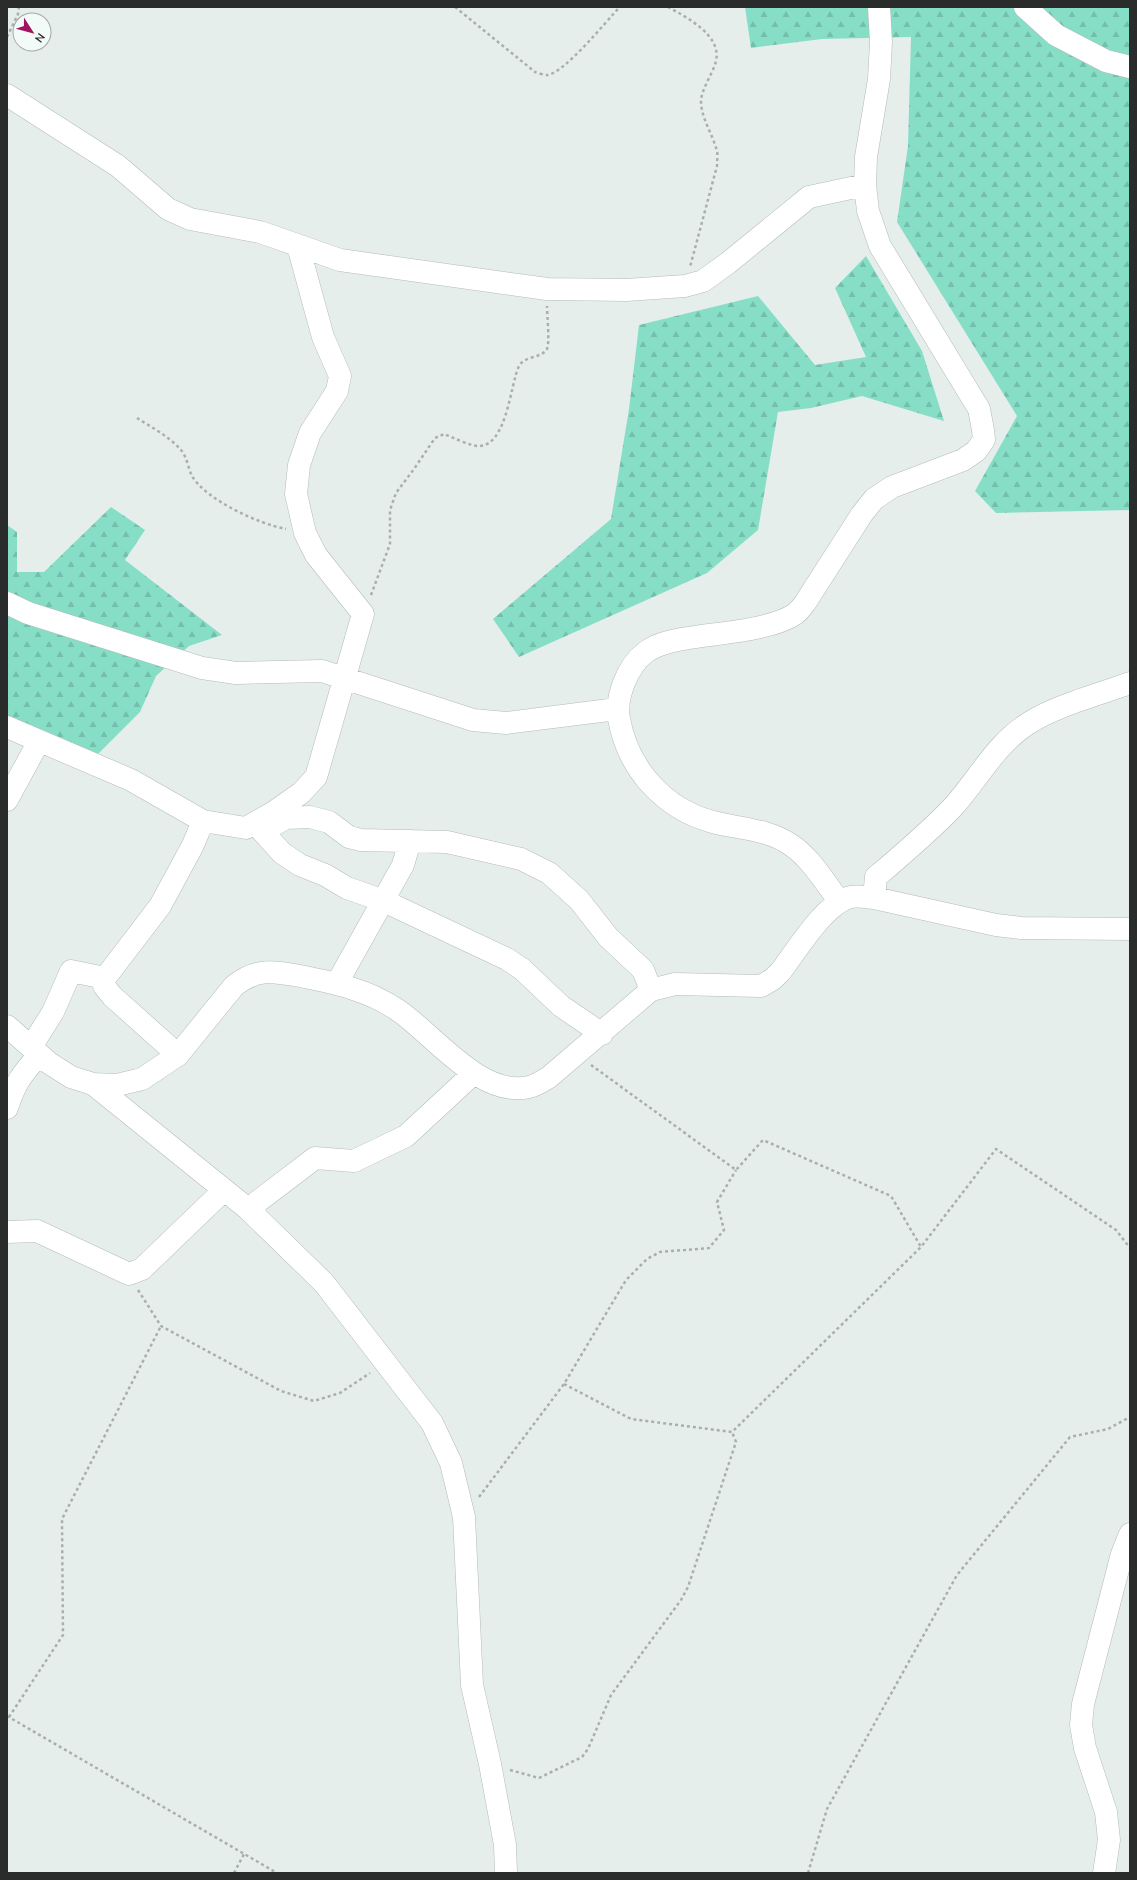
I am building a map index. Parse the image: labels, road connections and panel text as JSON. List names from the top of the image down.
{
  "north": "bottom right"
}
